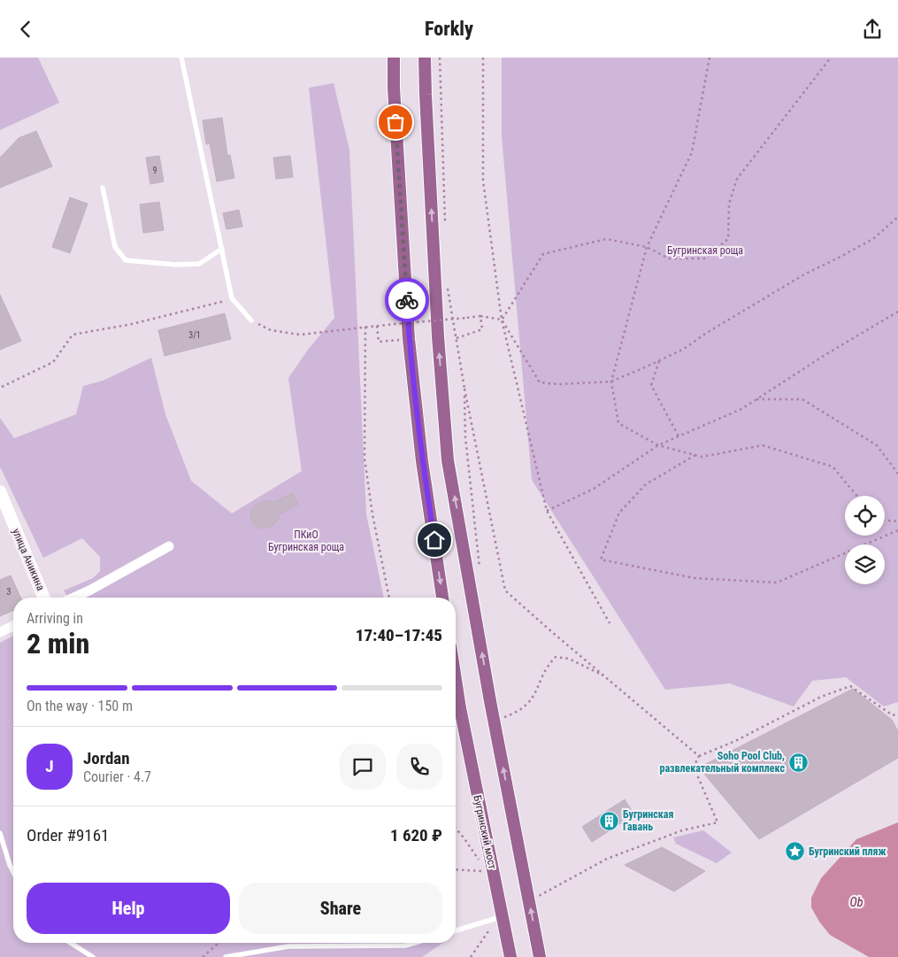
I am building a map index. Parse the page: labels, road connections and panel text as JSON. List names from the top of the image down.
{
  "streets": {
    "main road": ["Бугринский мост"],
    "street": ["улица Аникина"]
  },
  "water": ["Ob"],
  "parks": ["Бугринская роща", "ПКиО Бугринская роща"],
  "places": {
    "building": ["Soho Pool Club, развлекательный комплекс", "Бугринская Гавань"],
    "place": ["Бугринский пляж"]
  },
  "house_numbers": ["9", "3/1", "3"],
  "page": {
    "header": "Forkly",
    "heading": ["2 min", "Arriving in", "17:40–17:45"],
    "panel": [
      "Jordan",
      "Courier · 4.7",
      "Order #9161",
      "1 620 ₽"
    ],
    "bar": "On the way · 150 m",
    "round": "J",
    "buttons": ["Help", "Share"]
  }
}
